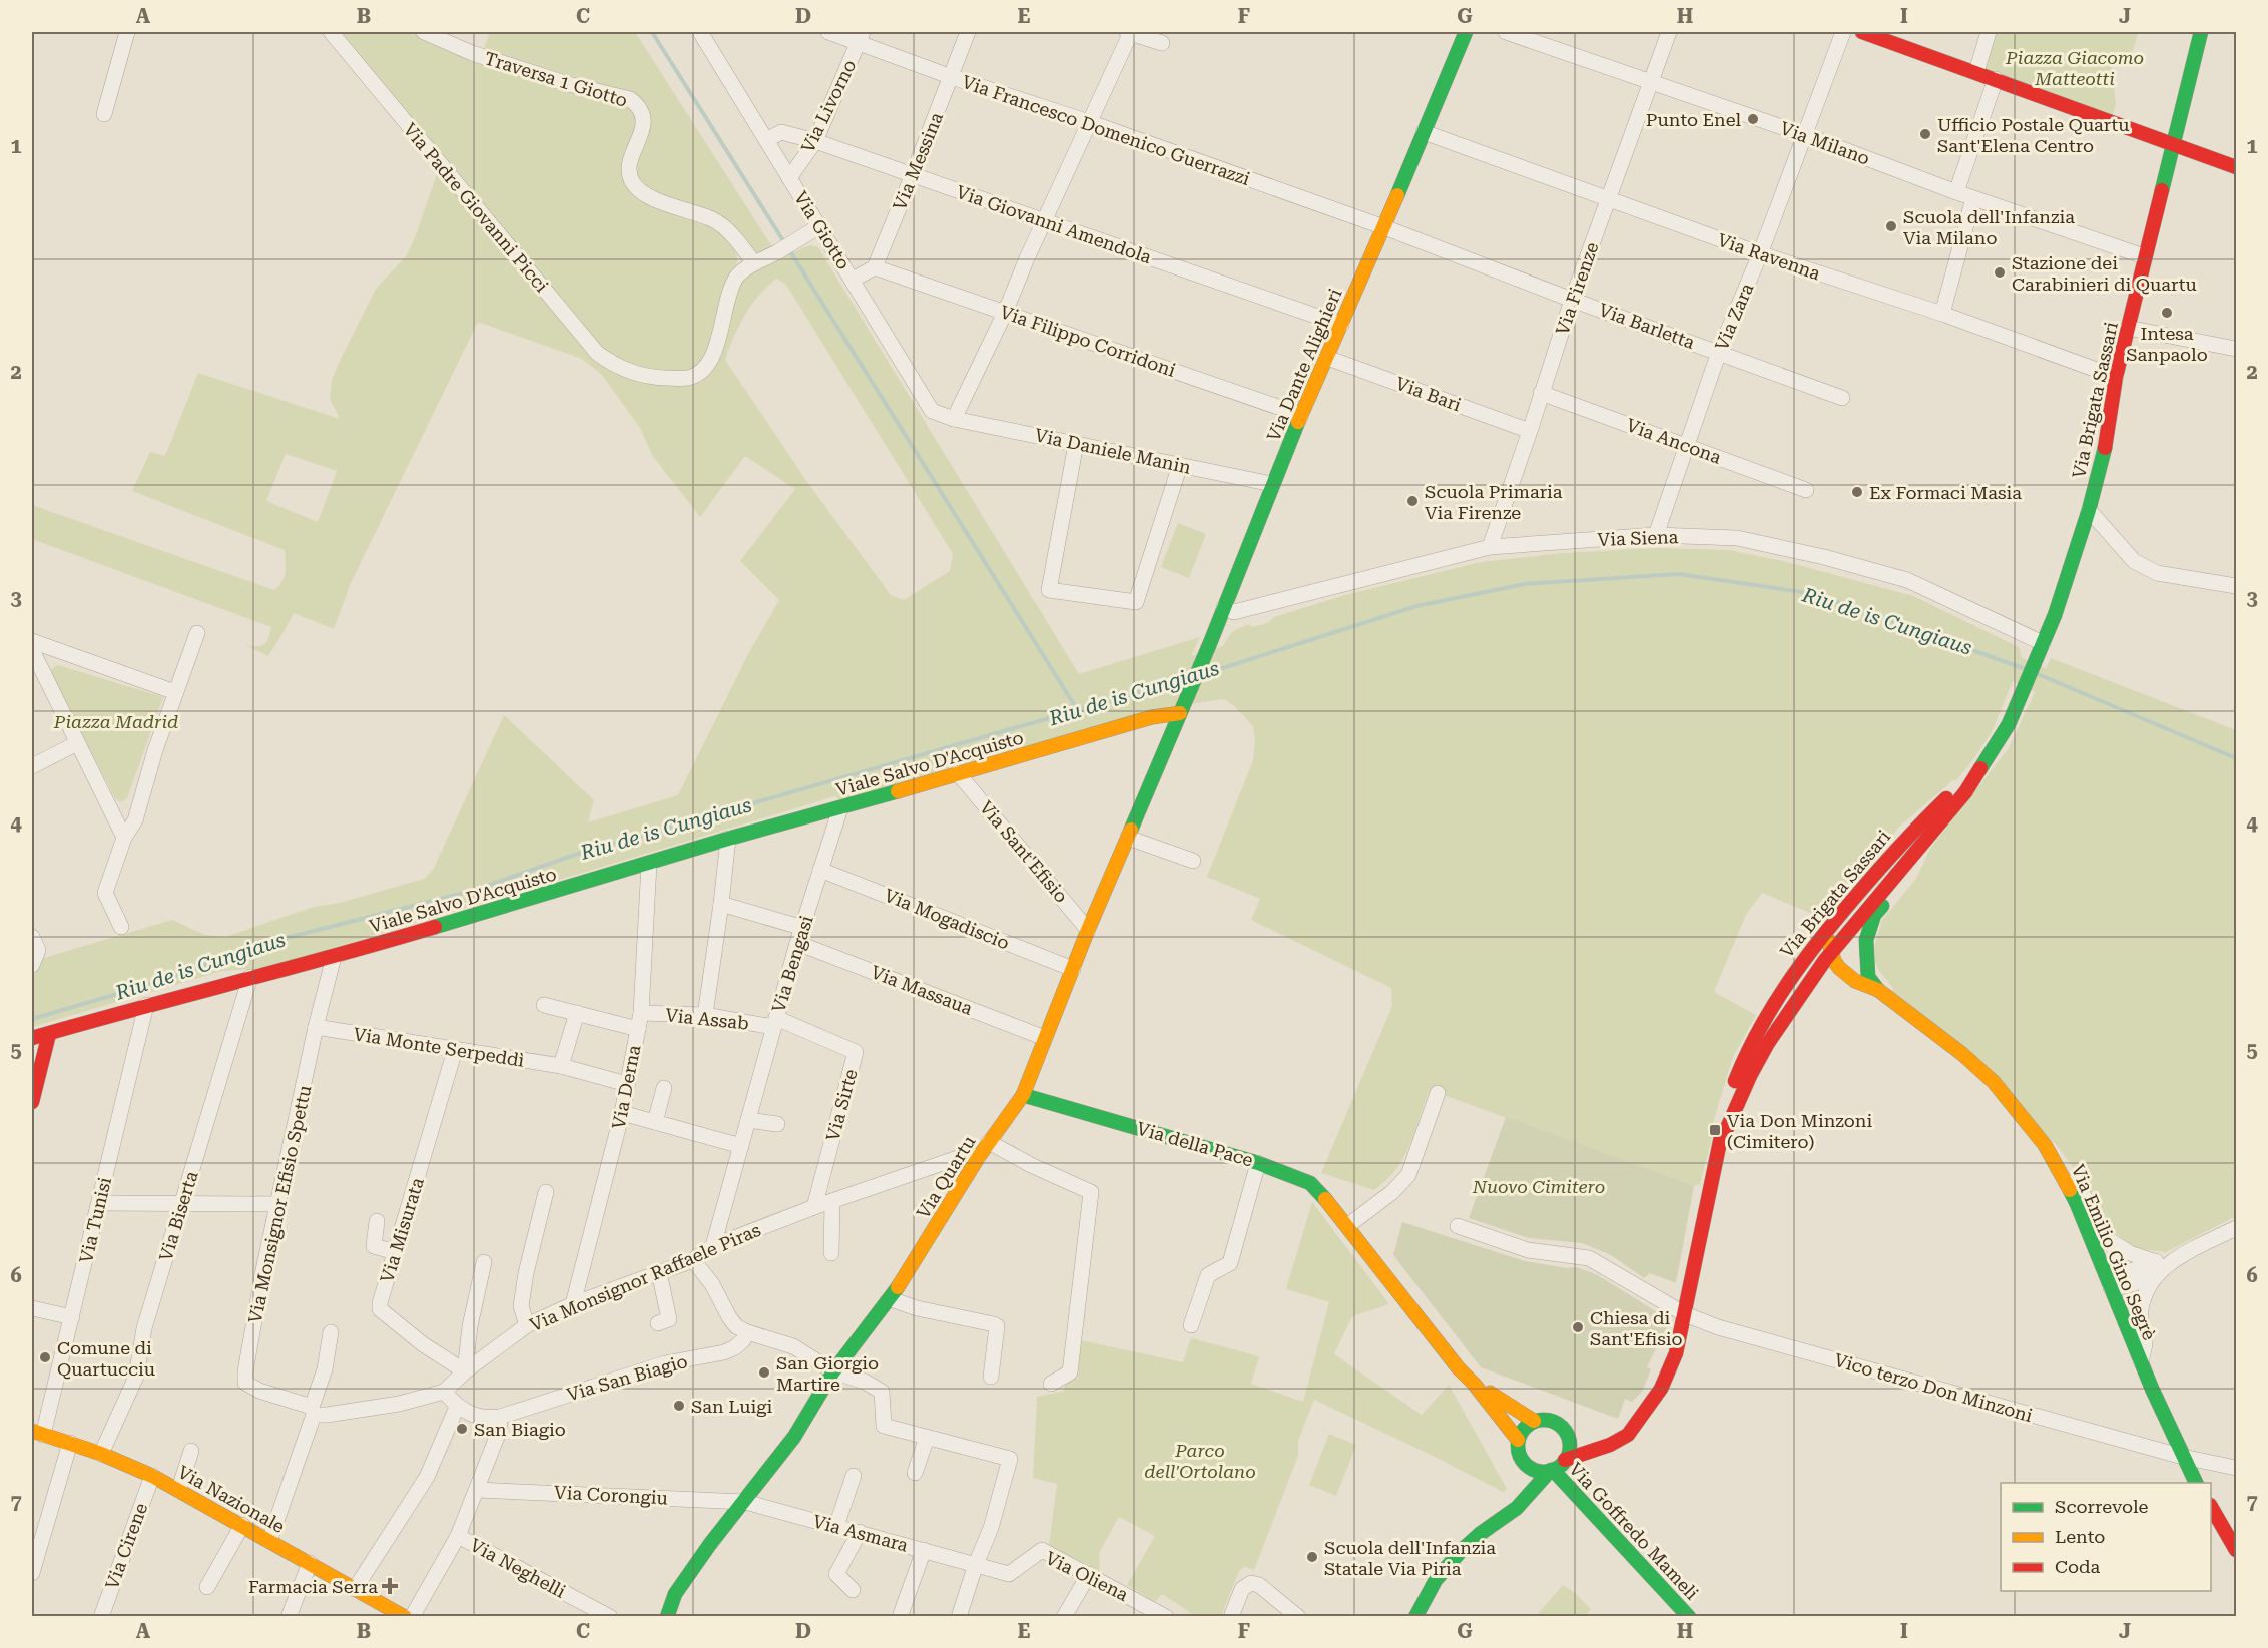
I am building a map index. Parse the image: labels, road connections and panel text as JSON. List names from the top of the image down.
{
  "streets": {
    "street": [
      "Traversa 1 Giotto",
      "Via Livorno",
      "Via Francesco Domenico Guerrazzi",
      "Via Milano",
      "Via Messina",
      "Via Padre Giovanni Picci",
      "Via Giovanni Amendola",
      "Via Giotto",
      "Via Ravenna",
      "Via Firenze",
      "Via Zara",
      "Via Barletta",
      "Via Filippo Corridoni",
      "Via Dante Alighieri",
      "Via Bari",
      "Via Brigata Sassari",
      "Via Ancona",
      "Via Daniele Manin",
      "Via Siena",
      "Viale Salvo D'Acquisto",
      "Via Sant'Efisio",
      "Via Mogadiscio",
      "Via Bengasi",
      "Via Massaua",
      "Via Assab",
      "Via Monte Serpeddì",
      "Via Derna",
      "Via Sirte",
      "Via della Pace",
      "Via Quartu",
      "Via Monsignor Efisio Spettu",
      "Via Biserta",
      "Via Tunisi",
      "Via Misurata",
      "Via Emilio Gino Segrè",
      "Via Monsignor Raffaele Piras",
      "Via San Biagio",
      "Vico terzo Don Minzoni",
      "Via Corongiu",
      "Via Nazionale",
      "Via Goffredo Mameli",
      "Via Asmara",
      "Via Cirene",
      "Via Neghelli",
      "Via Oliena"
    ]
  },
  "crossings": [
    ["Traversa 1 Giotto", "Via Padre Giovanni Picci"],
    ["Via Livorno", "Via Francesco Domenico Guerrazzi"],
    ["Via Livorno", "Via Giovanni Amendola"],
    ["Via Livorno", "Via Giotto"],
    ["Via Francesco Domenico Guerrazzi", "Via Messina"],
    ["Via Francesco Domenico Guerrazzi", "Via Barletta"],
    ["Via Francesco Domenico Guerrazzi", "Via Dante Alighieri"],
    ["Via Milano", "Via Firenze"],
    ["Via Milano", "Via Zara"],
    ["Via Milano", "Via Brigata Sassari"],
    ["Via Messina", "Via Giovanni Amendola"],
    ["Via Messina", "Via Filippo Corridoni"],
    ["Via Giovanni Amendola", "Via Giotto"],
    ["Via Giovanni Amendola", "Via Dante Alighieri"],
    ["Via Giotto", "Via Daniele Manin"],
    ["Via Ravenna", "Via Firenze"],
    ["Via Ravenna", "Via Zara"],
    ["Via Ravenna", "Via Dante Alighieri"],
    ["Via Ravenna", "Via Brigata Sassari"],
    ["Via Firenze", "Via Barletta"],
    ["Via Firenze", "Via Bari"],
    ["Via Firenze", "Via Ancona"],
    ["Via Firenze", "Via Siena"],
    ["Via Zara", "Via Barletta"],
    ["Via Zara", "Via Ancona"],
    ["Via Zara", "Via Siena"],
    ["Via Barletta", "Via Dante Alighieri"],
    ["Via Filippo Corridoni", "Via Dante Alighieri"],
    ["Via Dante Alighieri", "Via Bari"],
    ["Via Dante Alighieri", "Via Daniele Manin"],
    ["Via Dante Alighieri", "Via Siena"],
    ["Via Dante Alighieri", "Viale Salvo D'Acquisto"],
    ["Via Dante Alighieri", "Via Quartu"],
    ["Via Brigata Sassari", "Via Siena"],
    ["Via Brigata Sassari", "Via Emilio Gino Segrè"],
    ["Viale Salvo D'Acquisto", "Via Sant'Efisio"],
    ["Viale Salvo D'Acquisto", "Via Bengasi"],
    ["Viale Salvo D'Acquisto", "Via Derna"],
    ["Viale Salvo D'Acquisto", "Via Quartu"],
    ["Viale Salvo D'Acquisto", "Via Monsignor Efisio Spettu"],
    ["Viale Salvo D'Acquisto", "Via Biserta"],
    ["Viale Salvo D'Acquisto", "Via Tunisi"],
    ["Via Sant'Efisio", "Via Quartu"],
    ["Via Mogadiscio", "Via Bengasi"],
    ["Via Mogadiscio", "Via Quartu"],
    ["Via Bengasi", "Via Massaua"],
    ["Via Bengasi", "Via Assab"],
    ["Via Bengasi", "Via Sirte"],
    ["Via Bengasi", "Via Monsignor Raffaele Piras"],
    ["Via Massaua", "Via Quartu"],
    ["Via Assab", "Via Derna"],
    ["Via Assab", "Via Sirte"],
    ["Via Monte Serpeddì", "Via Derna"],
    ["Via Monte Serpeddì", "Via Monsignor Efisio Spettu"],
    ["Via Monte Serpeddì", "Via Misurata"],
    ["Via Derna", "Via Monsignor Raffaele Piras"],
    ["Via Sirte", "Via Monsignor Raffaele Piras"],
    ["Via della Pace", "Via Quartu"],
    ["Via della Pace", "Via Goffredo Mameli"],
    ["Via Quartu", "Via Monsignor Raffaele Piras"],
    ["Via Quartu", "Via Corongiu"],
    ["Via Quartu", "Via Asmara"],
    ["Via Monsignor Efisio Spettu", "Via Monsignor Raffaele Piras"],
    ["Via Biserta", "Via Nazionale"],
    ["Via Tunisi", "Via Nazionale"],
    ["Via Misurata", "Via Monsignor Raffaele Piras"],
    ["Via Emilio Gino Segrè", "Vico terzo Don Minzoni"],
    ["Via Monsignor Raffaele Piras", "Via San Biagio"],
    ["Via Corongiu", "Via Asmara"],
    ["Via Nazionale", "Via Cirene"],
    ["Via Asmara", "Via Oliena"]
  ],
  "water": ["Riu de is Cungiaus"],
  "parks": [
    "Piazza Giacomo Matteotti",
    "Piazza Madrid",
    "Nuovo Cimitero",
    "Parco dell'Ortolano"
  ],
  "places": {
    "other": [
      "Punto Enel",
      "Ufficio Postale Quartu Sant'Elena Centro",
      "Scuola dell'Infanzia Via Milano",
      "Stazione dei Carabinieri di Quartu",
      "Intesa Sanpaolo",
      "Ex Formaci Masia",
      "Scuola Primaria Via Firenze",
      "Chiesa di Sant'Efisio",
      "Comune di Quartucciu",
      "San Giorgio Martire",
      "San Luigi",
      "San Biagio",
      "Scuola dell'Infanzia Statale Via Piria"
    ],
    "transit": ["Via Don Minzoni (Cimitero)"],
    "health": ["Farmacia Serra"]
  },
  "legend": ["Scorrevole", "Lento", "Coda"],
  "grid": {
    "columns": [
      "A",
      "B",
      "C",
      "D",
      "E",
      "F",
      "G",
      "H",
      "I",
      "J"
    ],
    "rows": [
      "1",
      "2",
      "3",
      "4",
      "5",
      "6",
      "7"
    ]
  }
}
